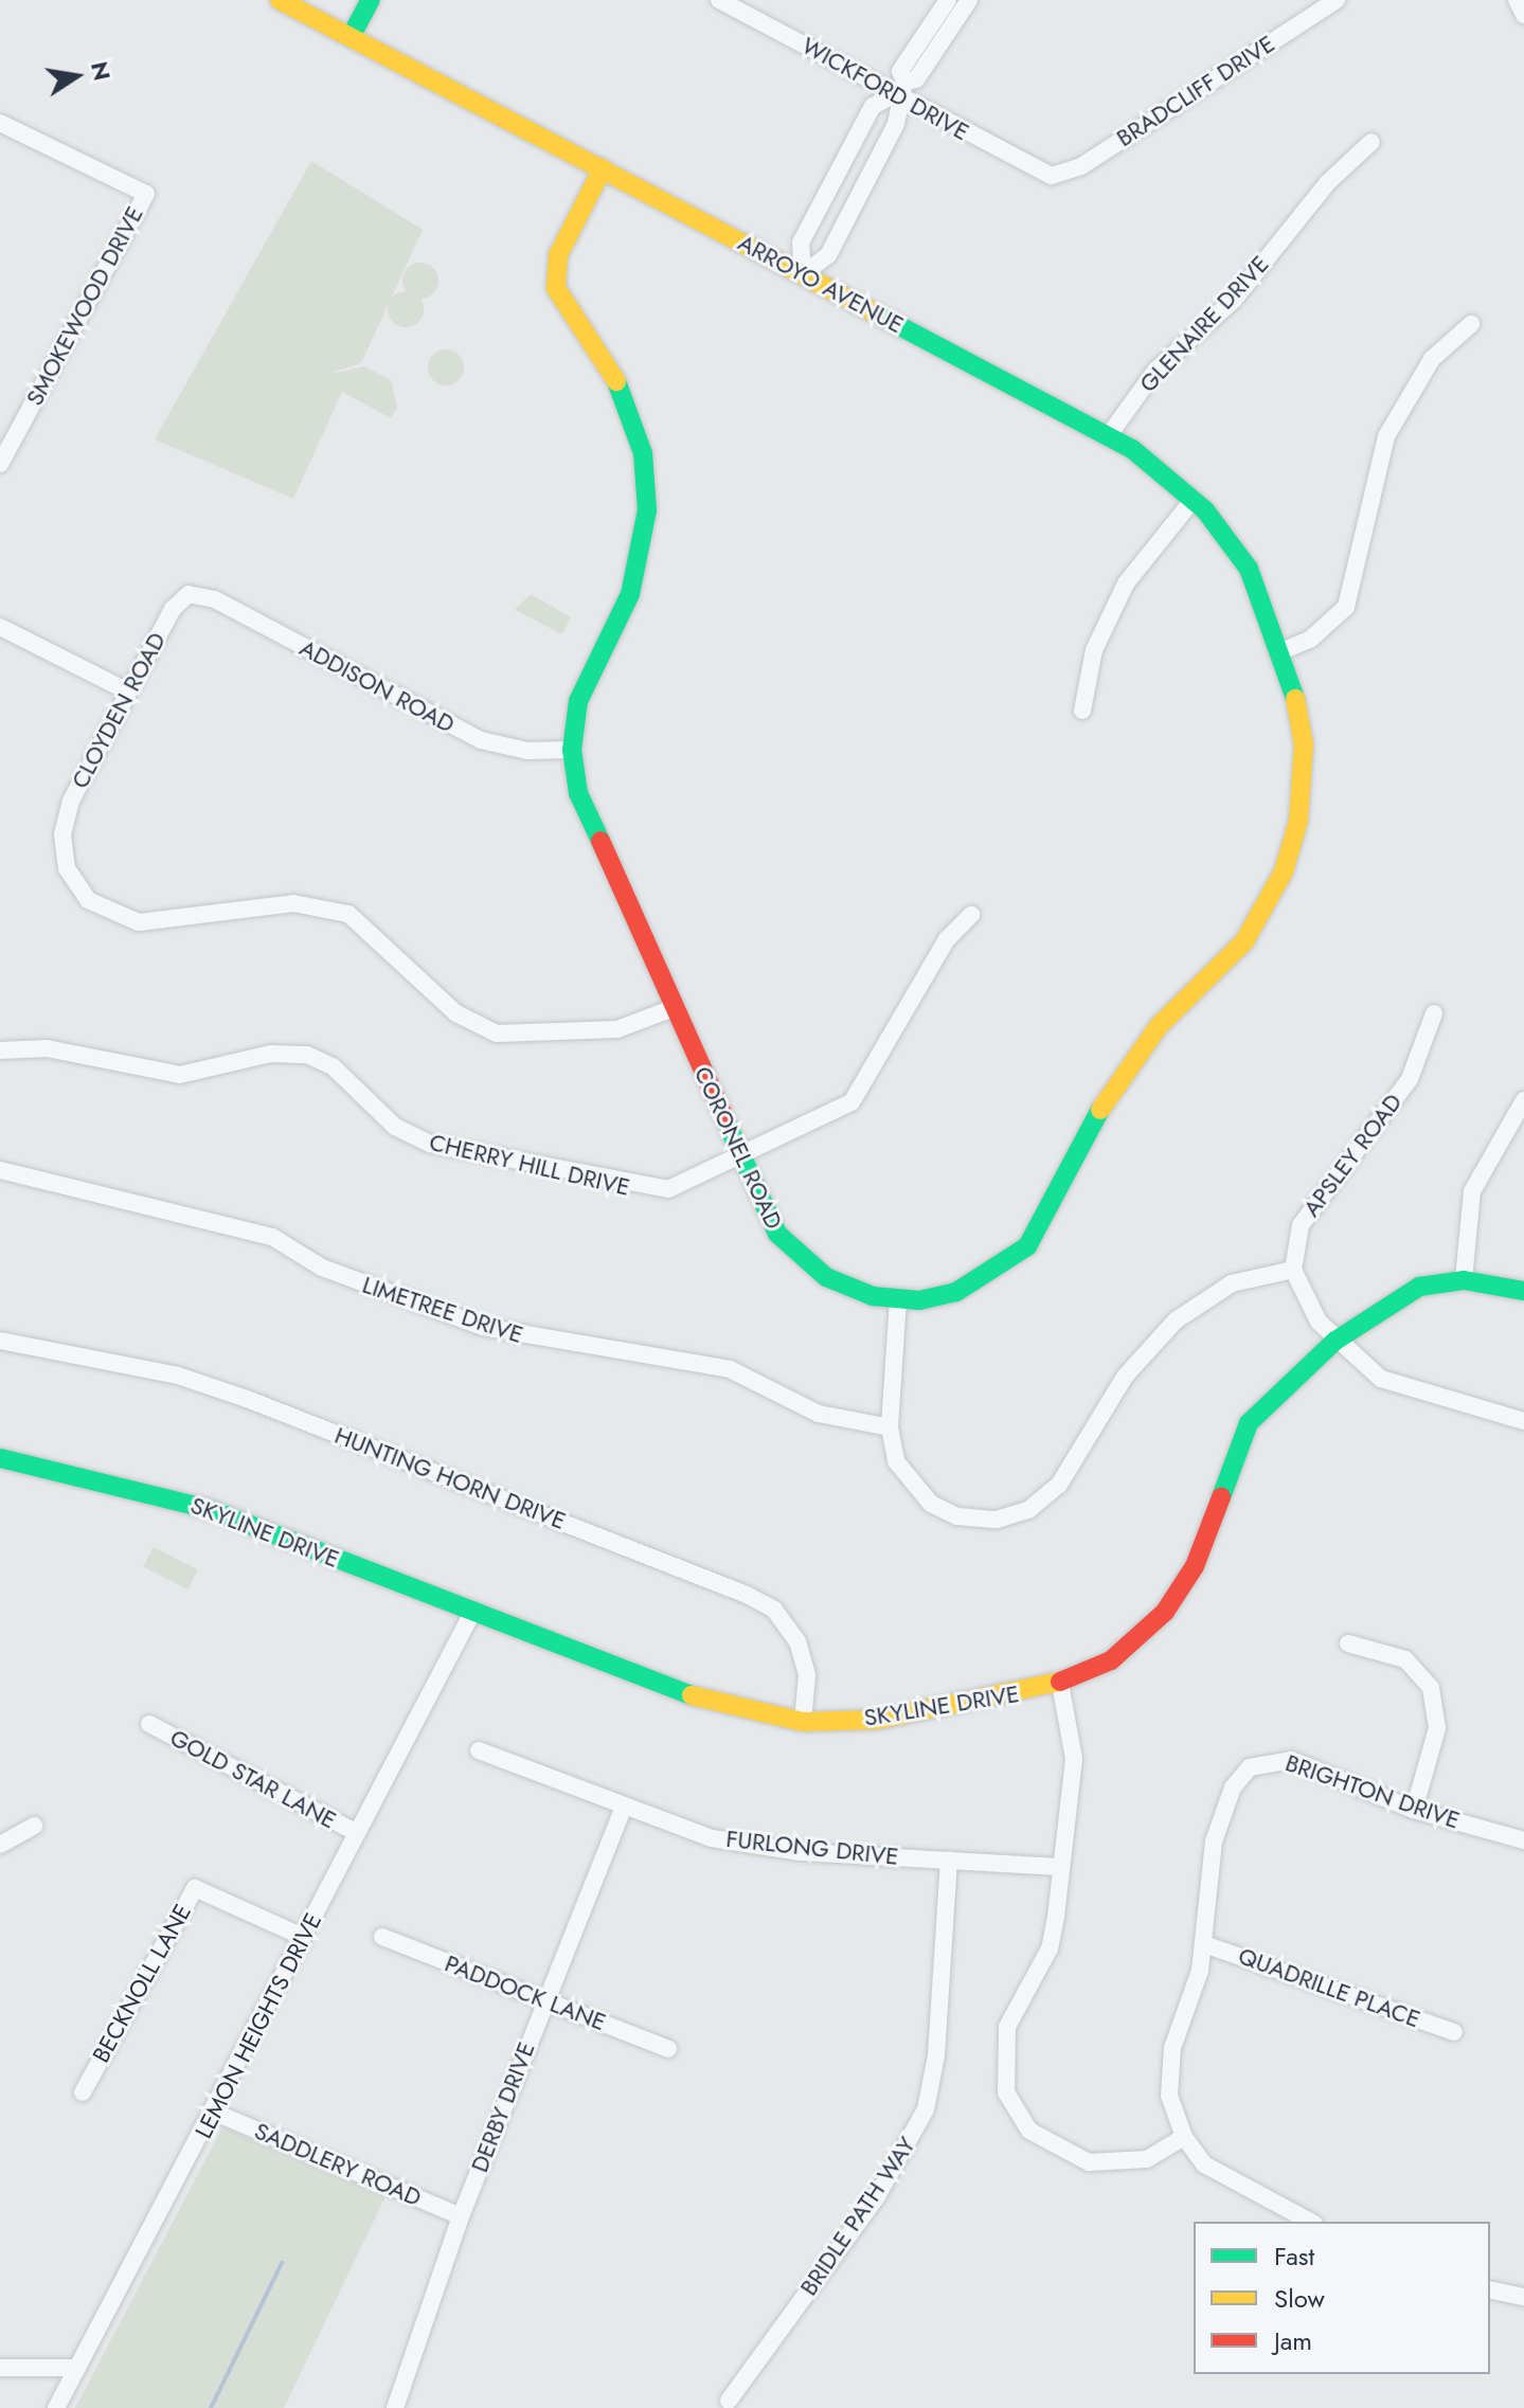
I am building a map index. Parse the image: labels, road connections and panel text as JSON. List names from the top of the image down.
{
  "streets": {
    "street": [
      "WICKFORD DRIVE",
      "BRADCLIFF DRIVE",
      "ARROYO AVENUE",
      "SMOKEWOOD DRIVE",
      "GLENAIRE DRIVE",
      "ADDISON ROAD",
      "CLOYDEN ROAD",
      "CORONEL ROAD",
      "APSLEY ROAD",
      "CHERRY HILL DRIVE",
      "LIMETREE DRIVE",
      "HUNTING HORN DRIVE",
      "SKYLINE DRIVE",
      "GOLD STAR LANE",
      "BRIGHTON DRIVE",
      "FURLONG DRIVE",
      "BECKNOLL LANE",
      "QUADRILLE PLACE",
      "PADDOCK LANE",
      "LEMON HEIGHTS DRIVE",
      "DERBY DRIVE",
      "SADDLERY ROAD",
      "BRIDLE PATH WAY"
    ]
  },
  "crossings": [
    ["WICKFORD DRIVE", "BRADCLIFF DRIVE"],
    ["ARROYO AVENUE", "GLENAIRE DRIVE"],
    ["ARROYO AVENUE", "CORONEL ROAD"],
    ["ADDISON ROAD", "CLOYDEN ROAD"],
    ["ADDISON ROAD", "CORONEL ROAD"],
    ["CLOYDEN ROAD", "CORONEL ROAD"],
    ["CORONEL ROAD", "CHERRY HILL DRIVE"],
    ["HUNTING HORN DRIVE", "SKYLINE DRIVE"],
    ["SKYLINE DRIVE", "LEMON HEIGHTS DRIVE"],
    ["GOLD STAR LANE", "LEMON HEIGHTS DRIVE"],
    ["BRIGHTON DRIVE", "QUADRILLE PLACE"],
    ["FURLONG DRIVE", "DERBY DRIVE"],
    ["FURLONG DRIVE", "BRIDLE PATH WAY"],
    ["BECKNOLL LANE", "LEMON HEIGHTS DRIVE"],
    ["PADDOCK LANE", "DERBY DRIVE"],
    ["LEMON HEIGHTS DRIVE", "SADDLERY ROAD"],
    ["DERBY DRIVE", "SADDLERY ROAD"]
  ],
  "legend": ["Fast", "Slow", "Jam"],
  "north": "right"
}
